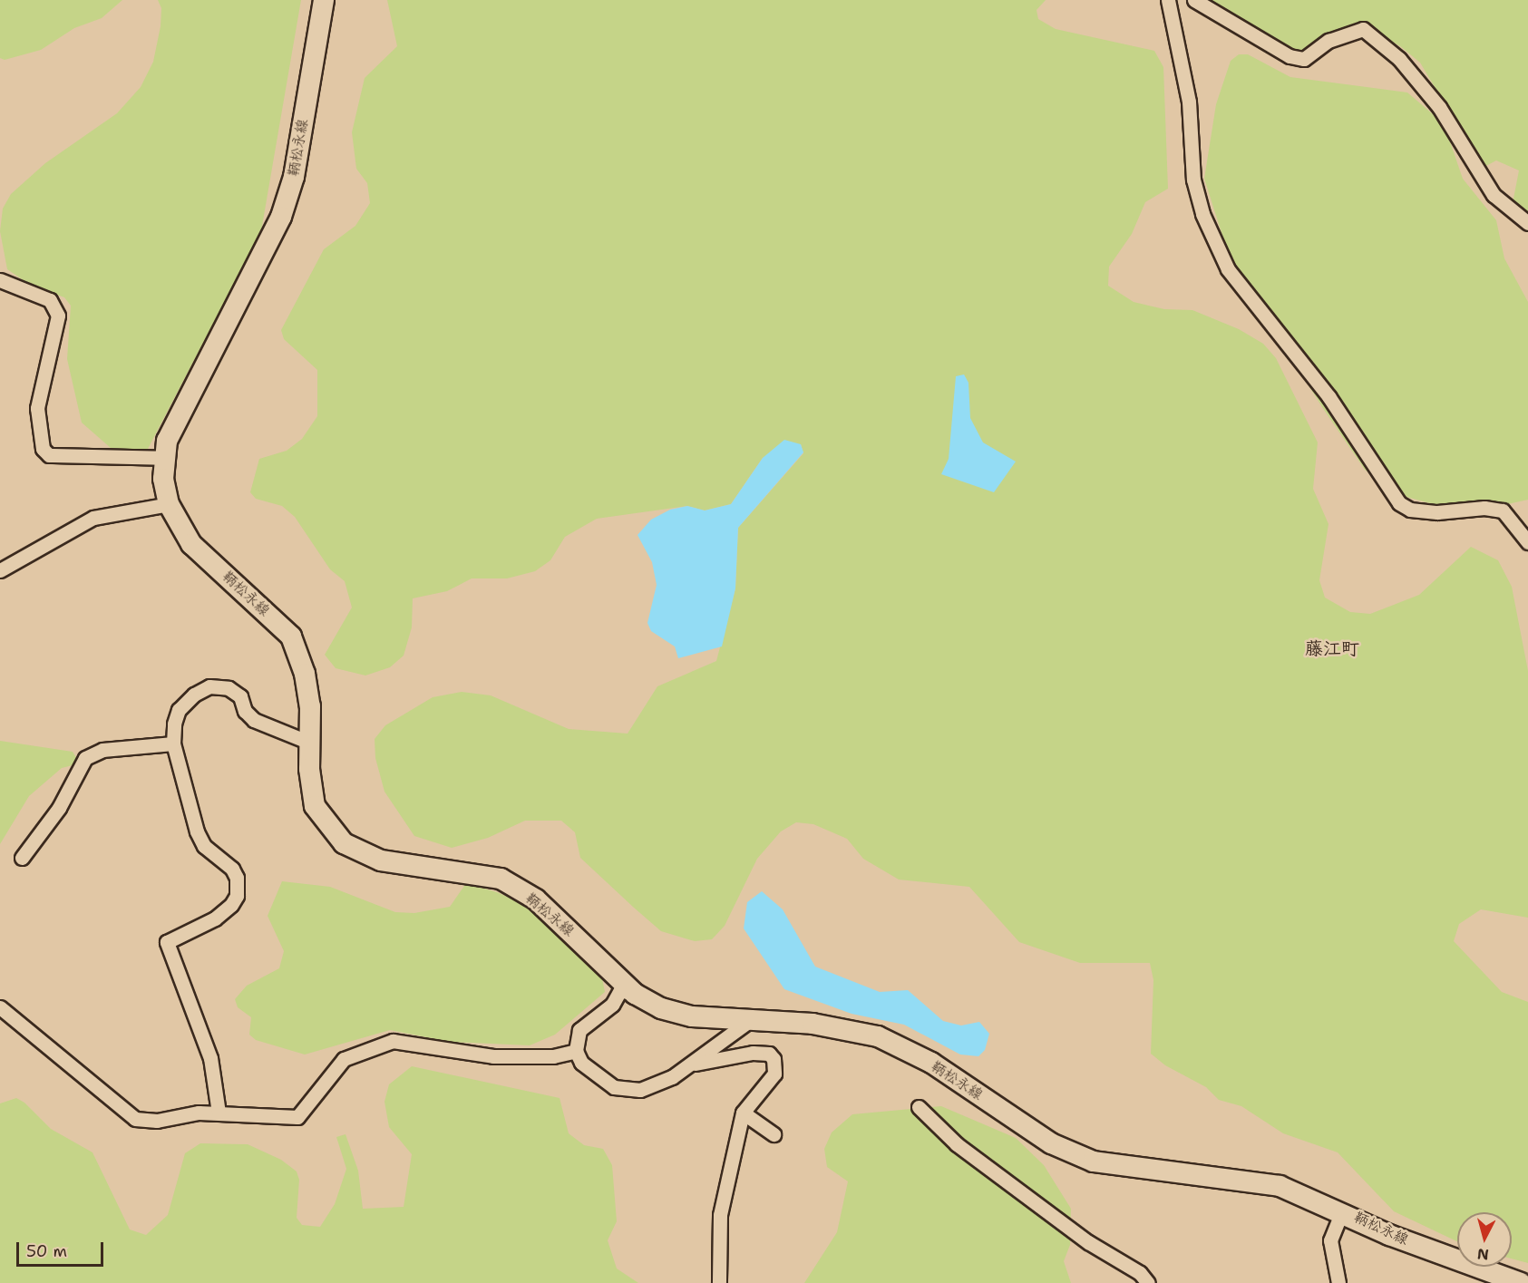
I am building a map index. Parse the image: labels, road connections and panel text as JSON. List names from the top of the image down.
{
  "streets": {
    "main road": ["鞆松永線"]
  },
  "districts": ["藤江町"],
  "scale_bar": "50 m",
  "north": "bottom"
}
